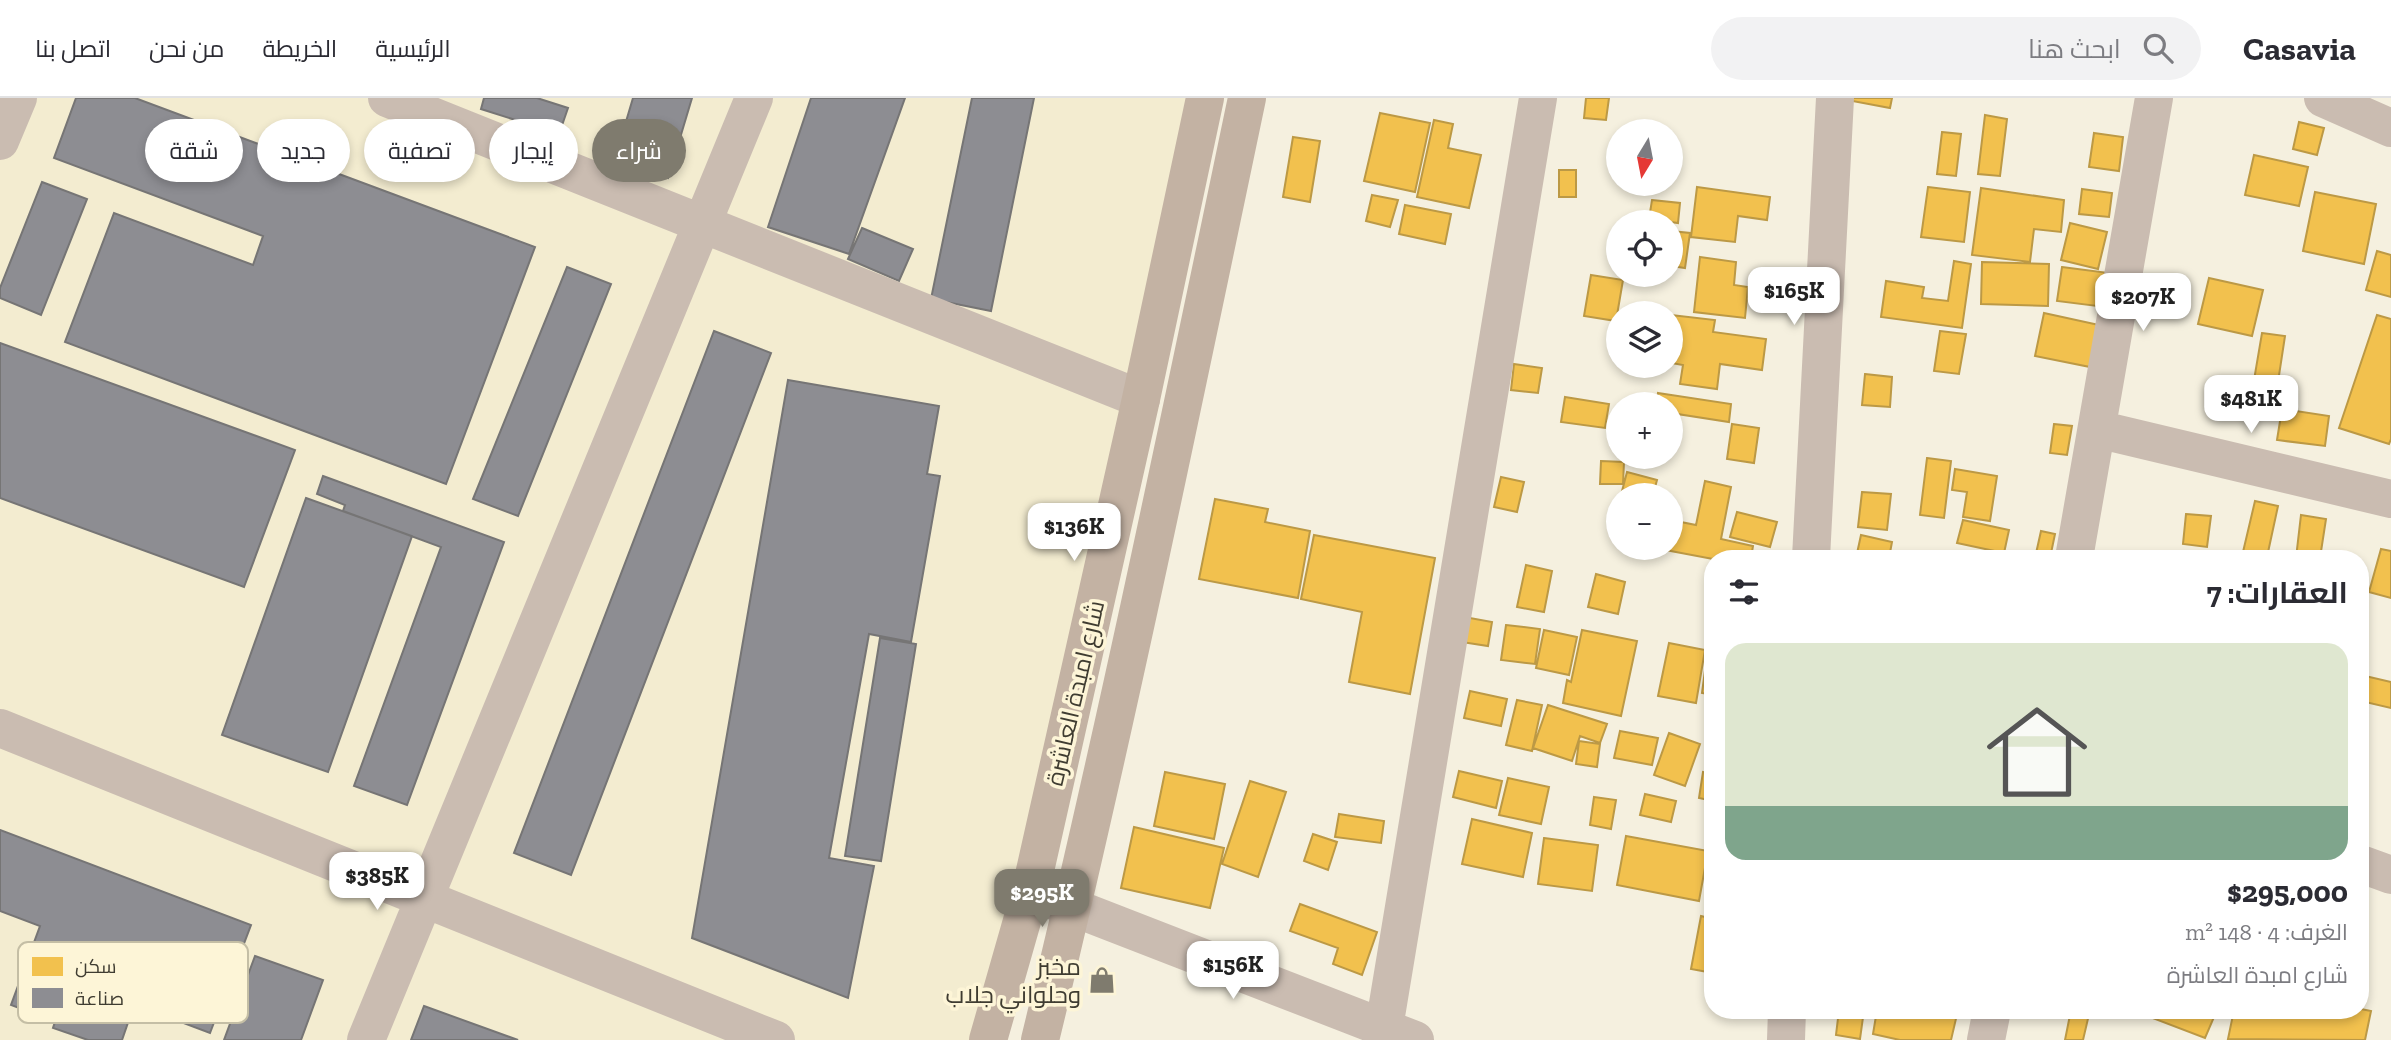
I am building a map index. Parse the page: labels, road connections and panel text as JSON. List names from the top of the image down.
{
  "streets": {
    "main road": ["شارع امبدة العاشرة"]
  },
  "places": {
    "shop": ["مخبز وحلواني جلاب"]
  },
  "legend": ["سكن", "صناعة"],
  "north": "bottom",
  "page": {
    "header": "Casavia",
    "search": "ابحث هنا",
    "nav": [
      "الرئيسية",
      "الخريطة",
      "من نحن",
      "اتصل بنا"
    ],
    "map_buttons": ["+", "−"],
    "chip": [
      "شراء",
      "إيجار",
      "تصفية",
      "جديد",
      "شقة"
    ],
    "price": [
      "$165K",
      "$207K",
      "$481K",
      "$136K",
      "$385K",
      "$295K",
      "$156K"
    ],
    "heading": "العقارات: 7",
    "list": [
      {
        "name": "$295,000",
        "note": "الغرف: 4 · 148 m² · شارع امبدة العاشرة"
      }
    ]
  }
}
